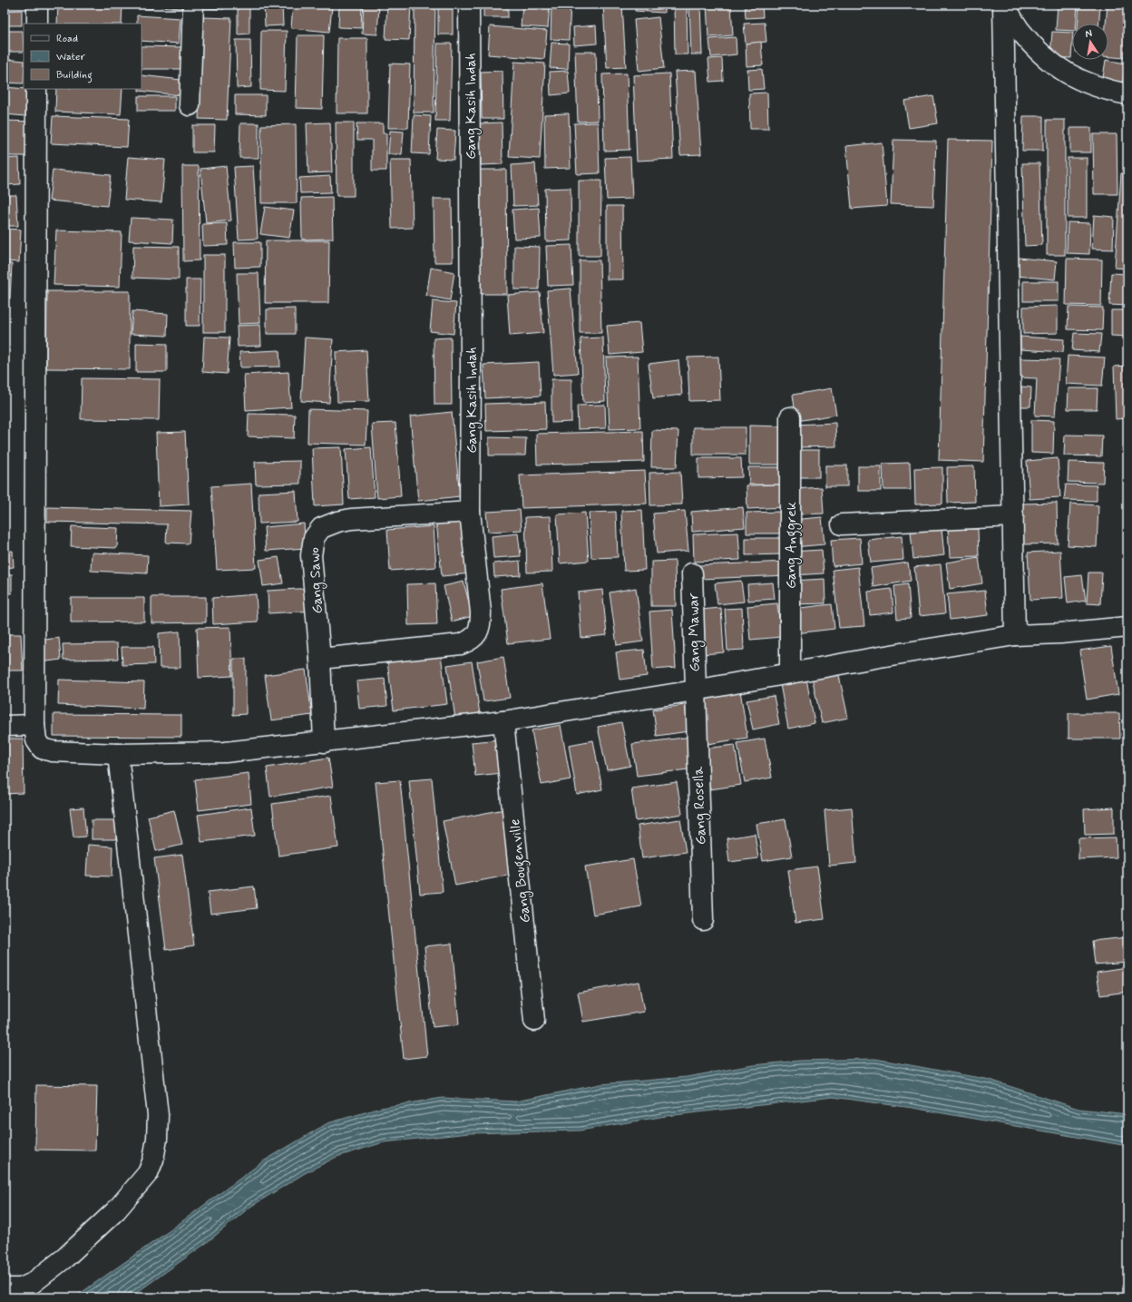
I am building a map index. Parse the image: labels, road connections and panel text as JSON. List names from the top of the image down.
{
  "streets": {
    "street": [
      "Gang Kasih Indah",
      "Gang Anggrek",
      "Gang Sawo",
      "Gang Mawar",
      "Gang Rosella",
      "Gang Bougenville"
    ]
  },
  "crossings": [
    ["Gang Kasih Indah", "Gang Sawo"],
    ["Gang Mawar", "Gang Rosella"]
  ],
  "legend": ["Road", "Water", "Building"],
  "north": "top"
}
